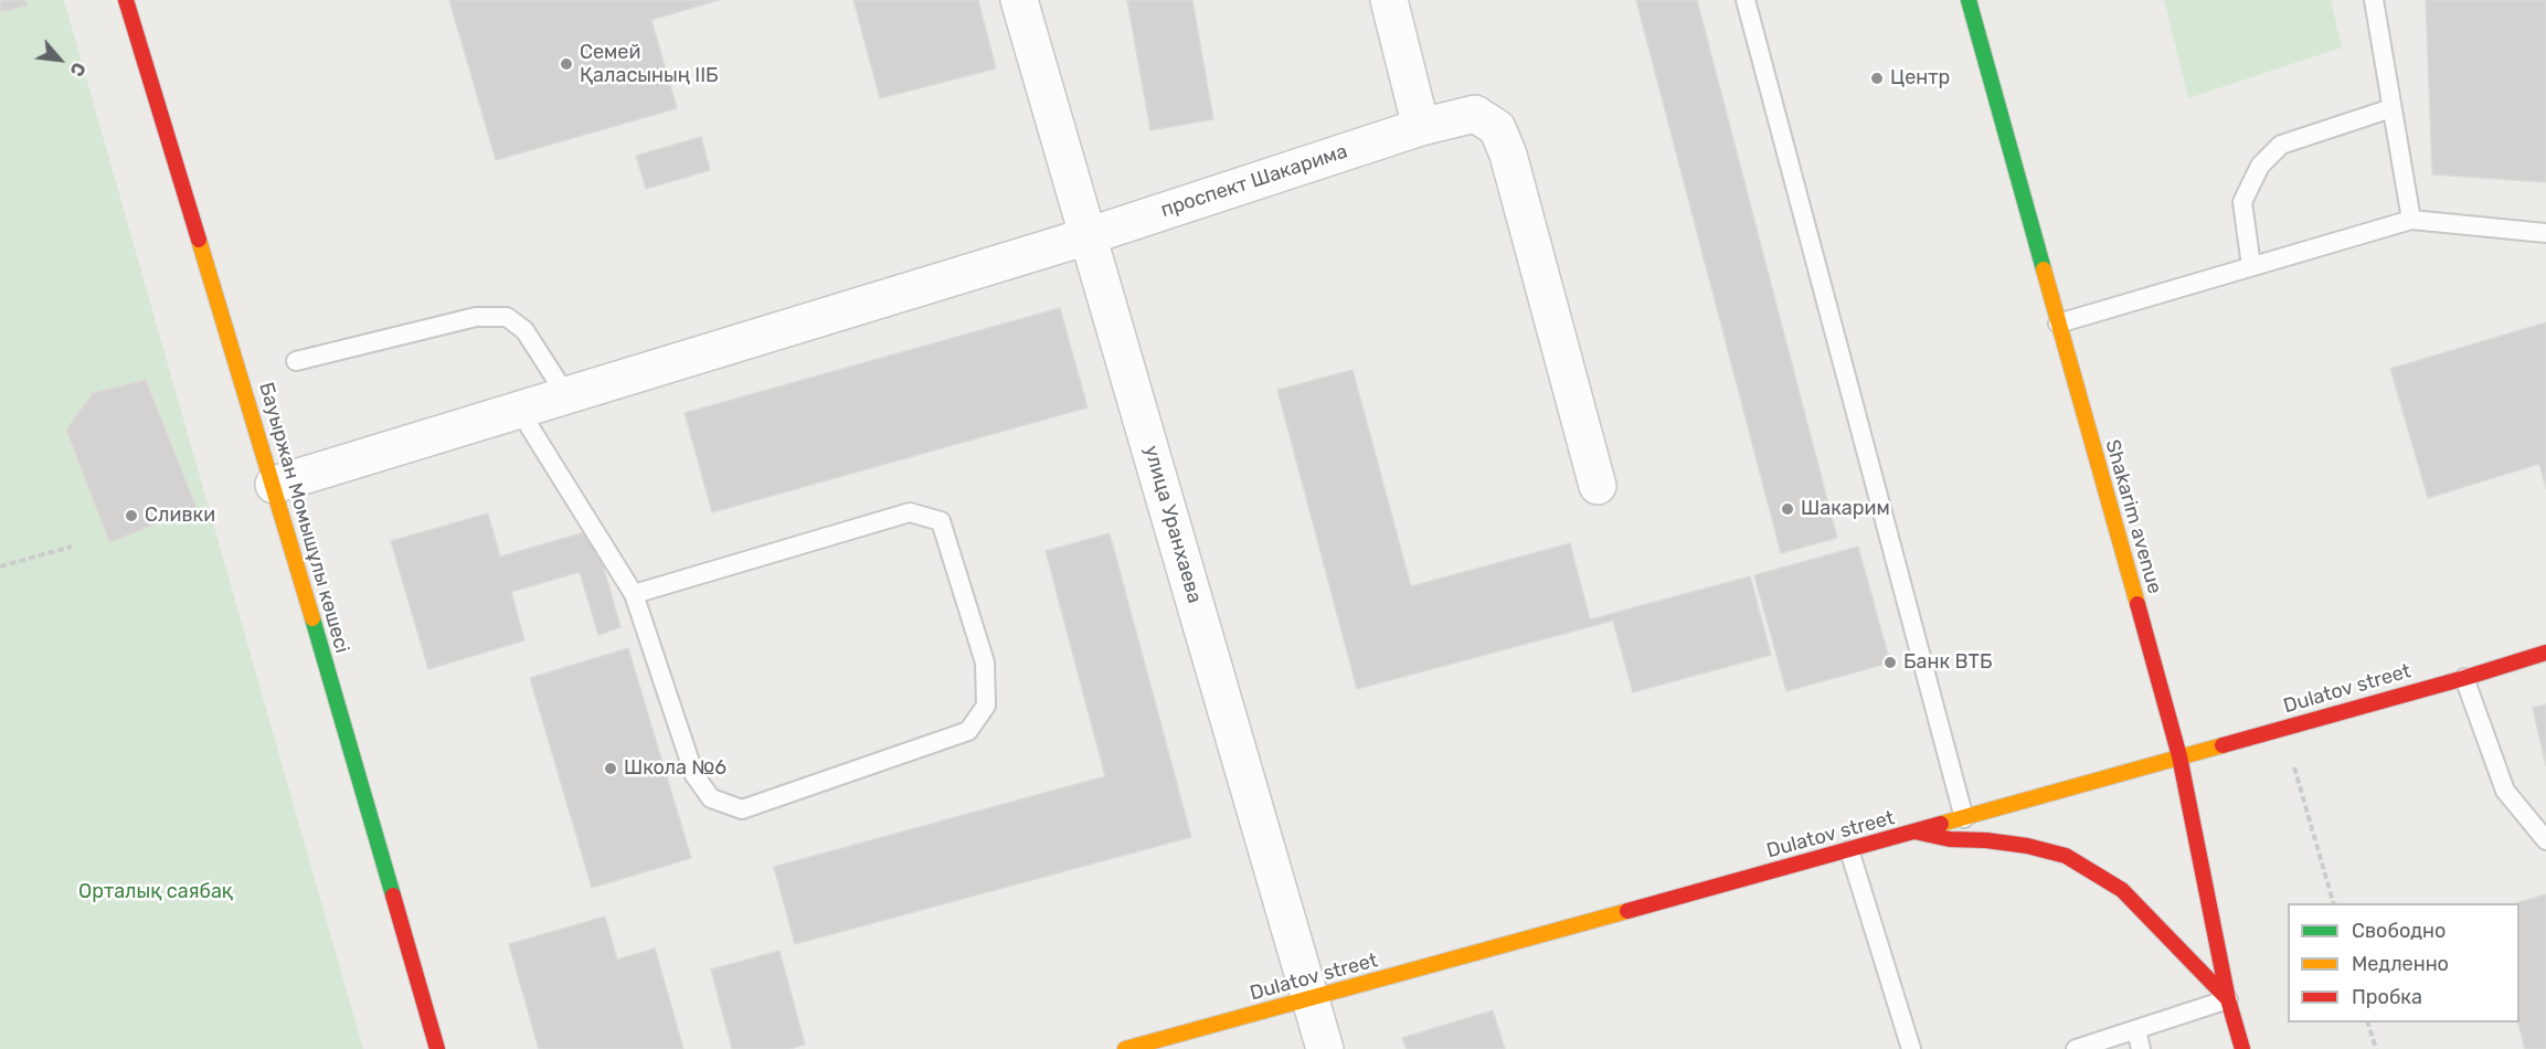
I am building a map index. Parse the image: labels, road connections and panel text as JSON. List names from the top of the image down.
{
  "streets": {
    "street": [
      "проспект Шакарима",
      "Shakarim avenue",
      "Бауыржан Момышұлы көшесі",
      "улица Уранхаева",
      "Dulatov street"
    ]
  },
  "crossings": [
    ["проспект Шакарима", "Бауыржан Момышұлы көшесі"],
    ["проспект Шакарима", "улица Уранхаева"],
    ["Shakarim avenue", "Dulatov street"],
    ["улица Уранхаева", "Dulatov street"]
  ],
  "parks": ["Орталық саябақ"],
  "places": [
    "Семей Қаласының ІІБ",
    "Центр",
    "Шакарим",
    "Сливки",
    "Банк ВТБ",
    "Школа №6"
  ],
  "legend": ["Свободно", "Медленно", "Пробка"],
  "north": "bottom right"
}
